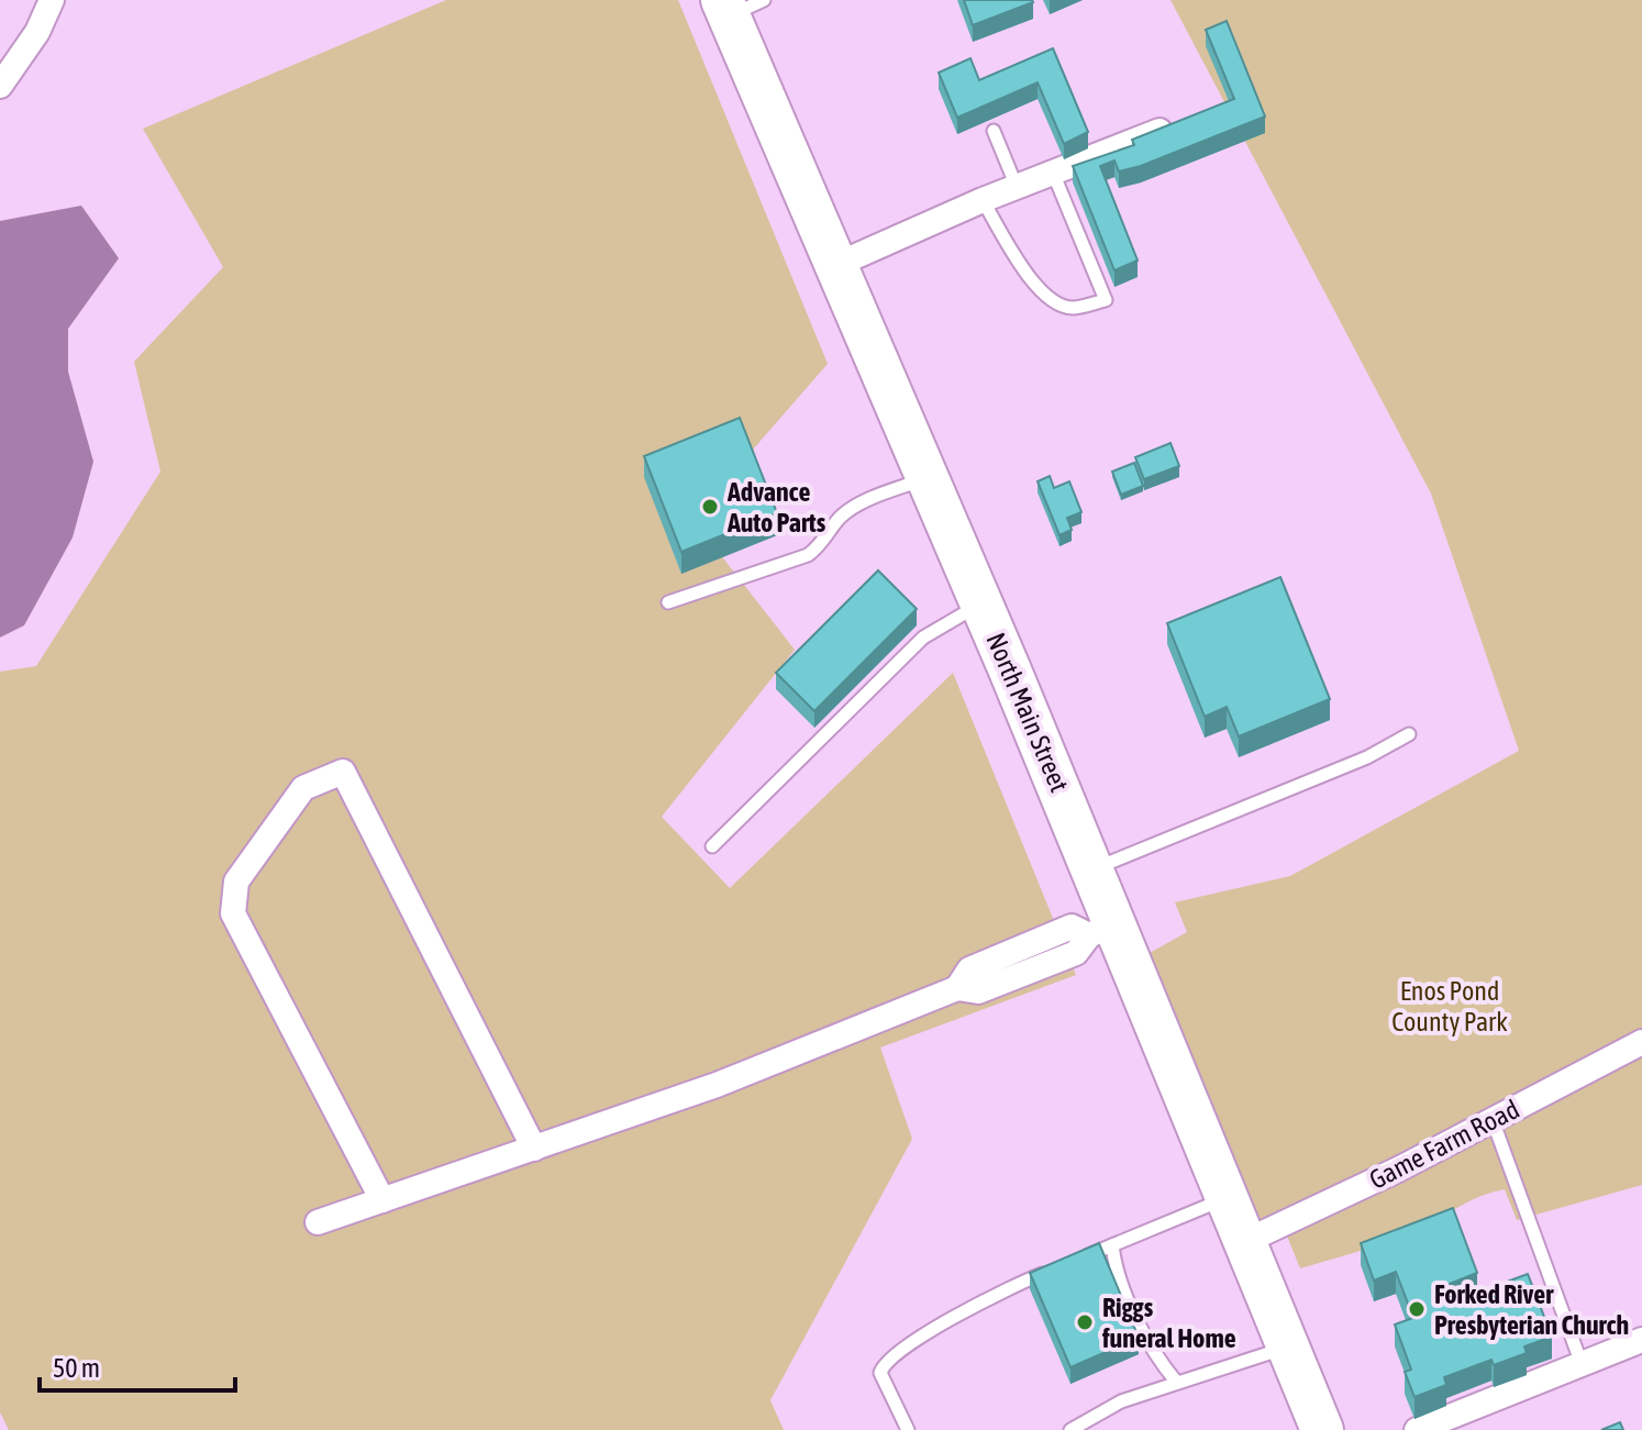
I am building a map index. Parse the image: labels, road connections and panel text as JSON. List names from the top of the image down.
{
  "streets": {
    "highway": ["North Main Street"],
    "street": ["Game Farm Road"]
  },
  "crossings": [
    ["North Main Street", "Game Farm Road"]
  ],
  "parks": ["Enos Pond County Park"],
  "places": ["Advance Auto Parts", "Forked River Presbyterian Church", "Riggs funeral Home"],
  "scale_bar": "50 m"
}
